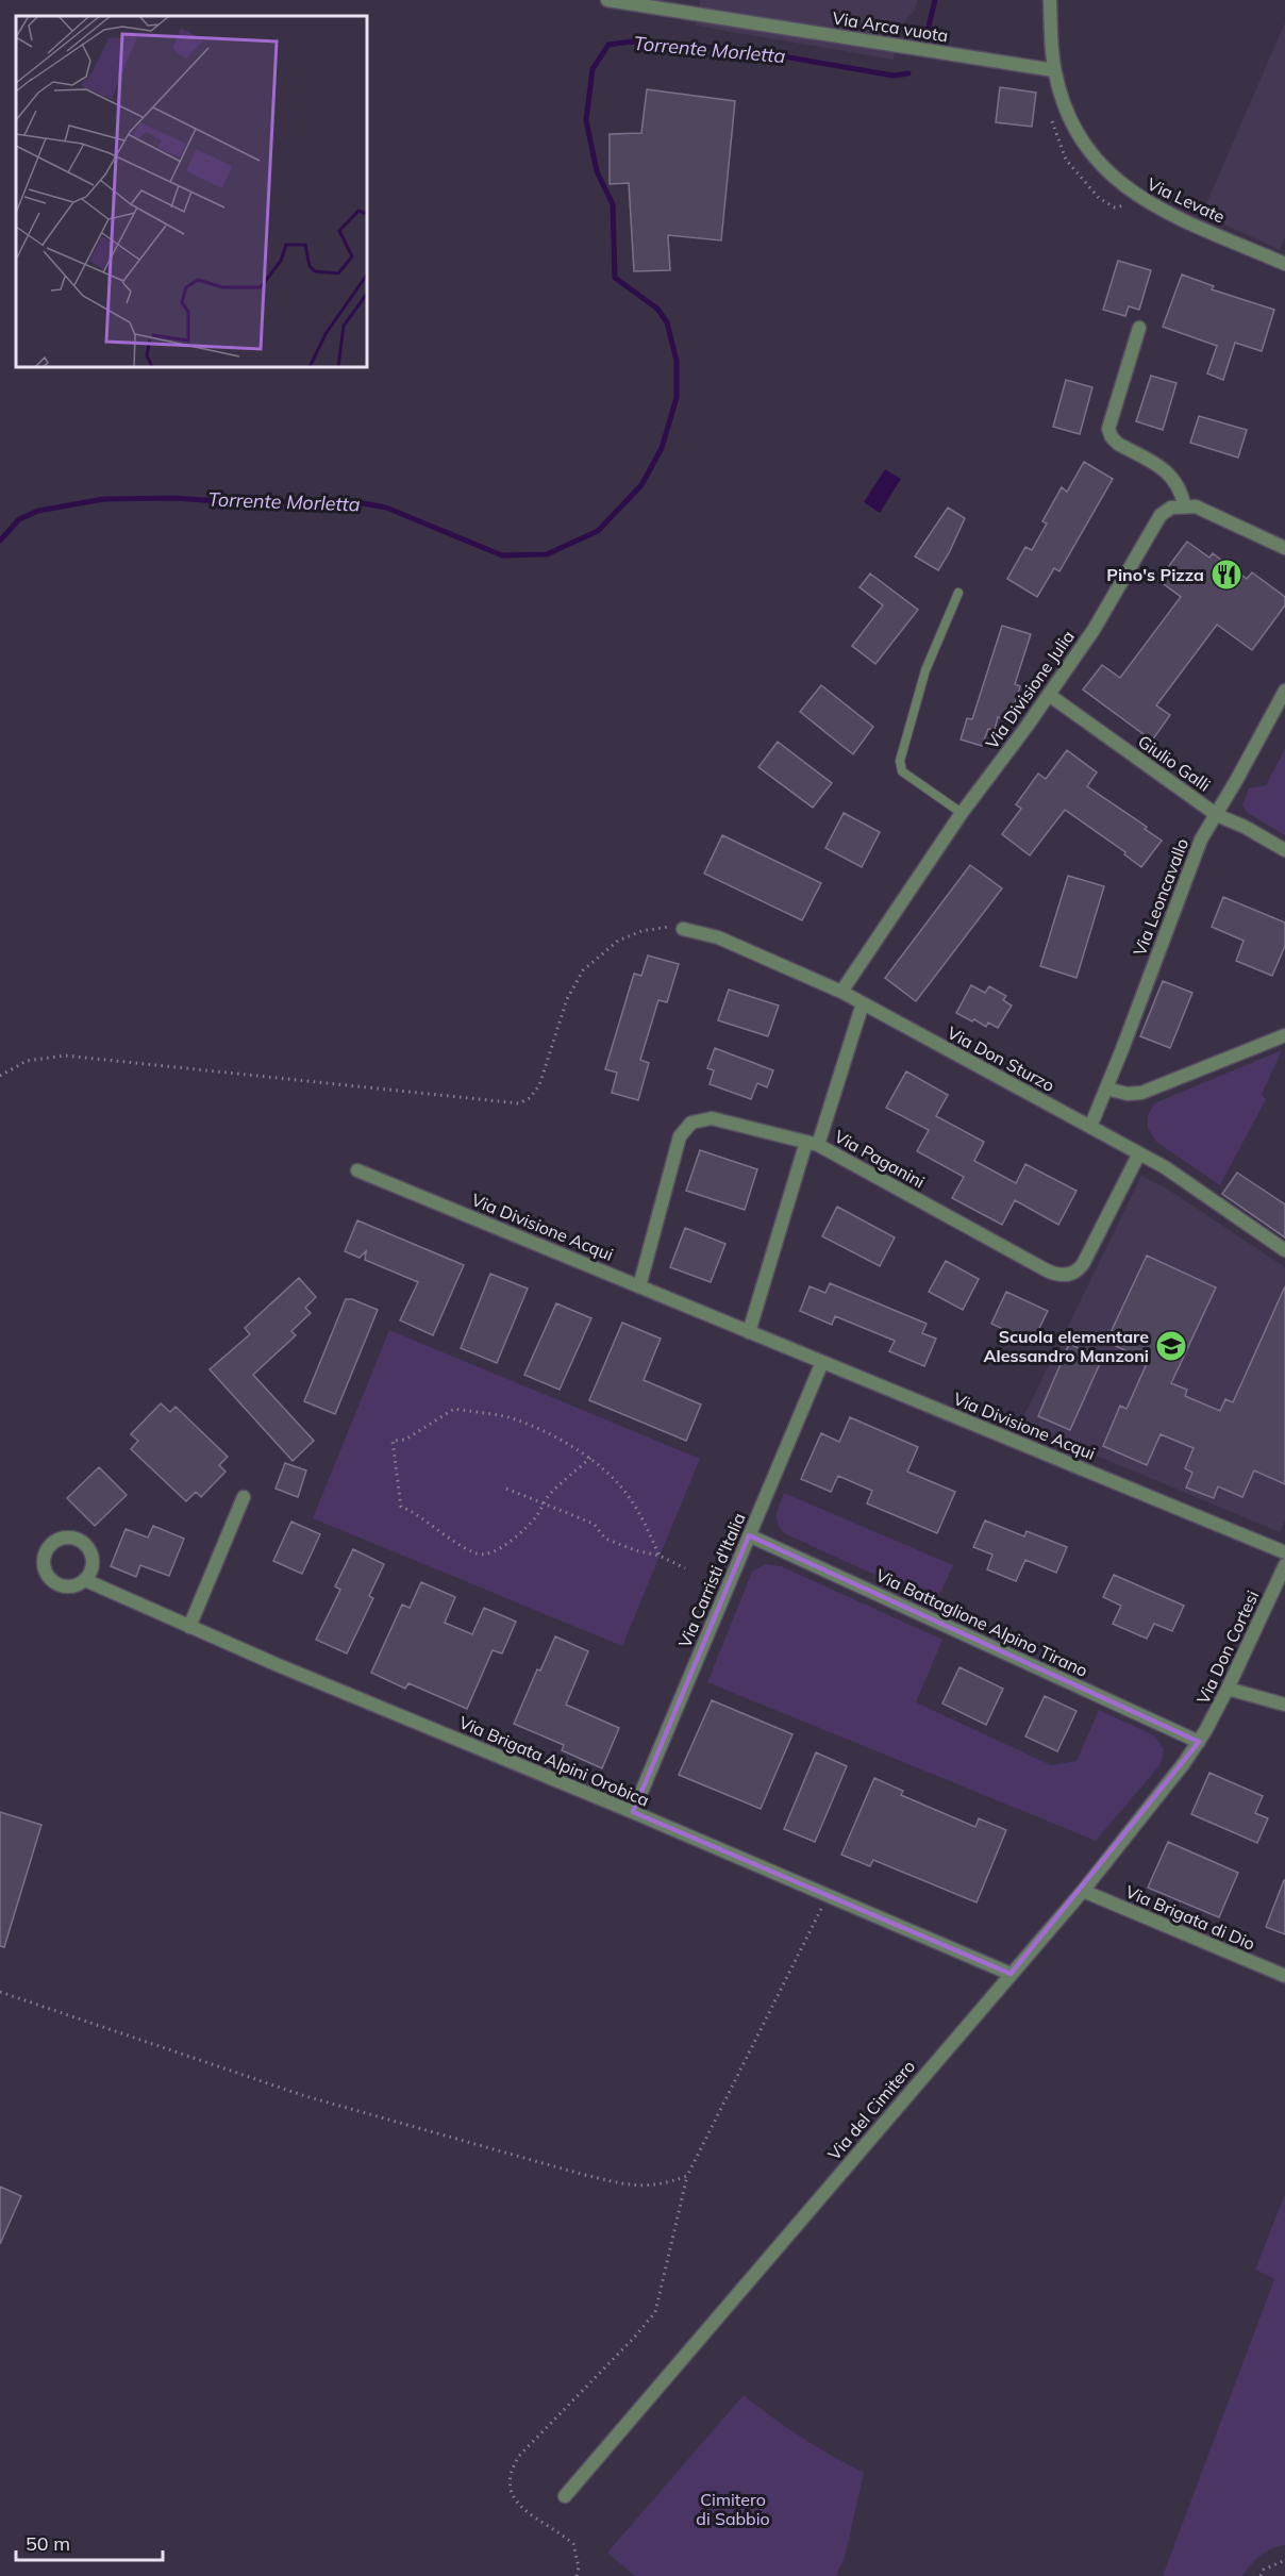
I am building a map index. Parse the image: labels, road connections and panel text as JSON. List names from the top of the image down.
{
  "streets": {
    "street": [
      "Via Arca vuota",
      "Via Levate",
      "Via Divisione Julia",
      "Giulio Galli",
      "Via Leoncavallo",
      "Via Don Sturzo",
      "Via Paganini",
      "Via Divisione Acqui",
      "Via Carristi d'Italia",
      "Via Battaglione Alpino Tirano",
      "Via Don Cortesi",
      "Via Brigata Alpini Orobica",
      "Via Brigata di Dio",
      "Via del Cimitero"
    ]
  },
  "crossings": [
    ["Via Arca vuota", "Via Levate"],
    ["Via Divisione Julia", "Giulio Galli"],
    ["Via Divisione Julia", "Via Don Sturzo"],
    ["Giulio Galli", "Via Leoncavallo"],
    ["Via Leoncavallo", "Via Don Sturzo"],
    ["Via Don Sturzo", "Via Paganini"],
    ["Via Paganini", "Via Divisione Acqui"],
    ["Via Divisione Acqui", "Via Carristi d'Italia"],
    ["Via Carristi d'Italia", "Via Battaglione Alpino Tirano"],
    ["Via Carristi d'Italia", "Via Brigata Alpini Orobica"],
    ["Via Battaglione Alpino Tirano", "Via Don Cortesi"],
    ["Via Battaglione Alpino Tirano", "Via del Cimitero"],
    ["Via Don Cortesi", "Via del Cimitero"],
    ["Via Brigata Alpini Orobica", "Via del Cimitero"],
    ["Via Brigata di Dio", "Via del Cimitero"]
  ],
  "water": ["Torrente Morletta"],
  "parks": ["Cimitero di Sabbio"],
  "places": {
    "restaurant": ["Pino's Pizza"],
    "school or university": ["Scuola elementare Alessandro Manzoni"]
  },
  "scale_bar": "50 m"
}
